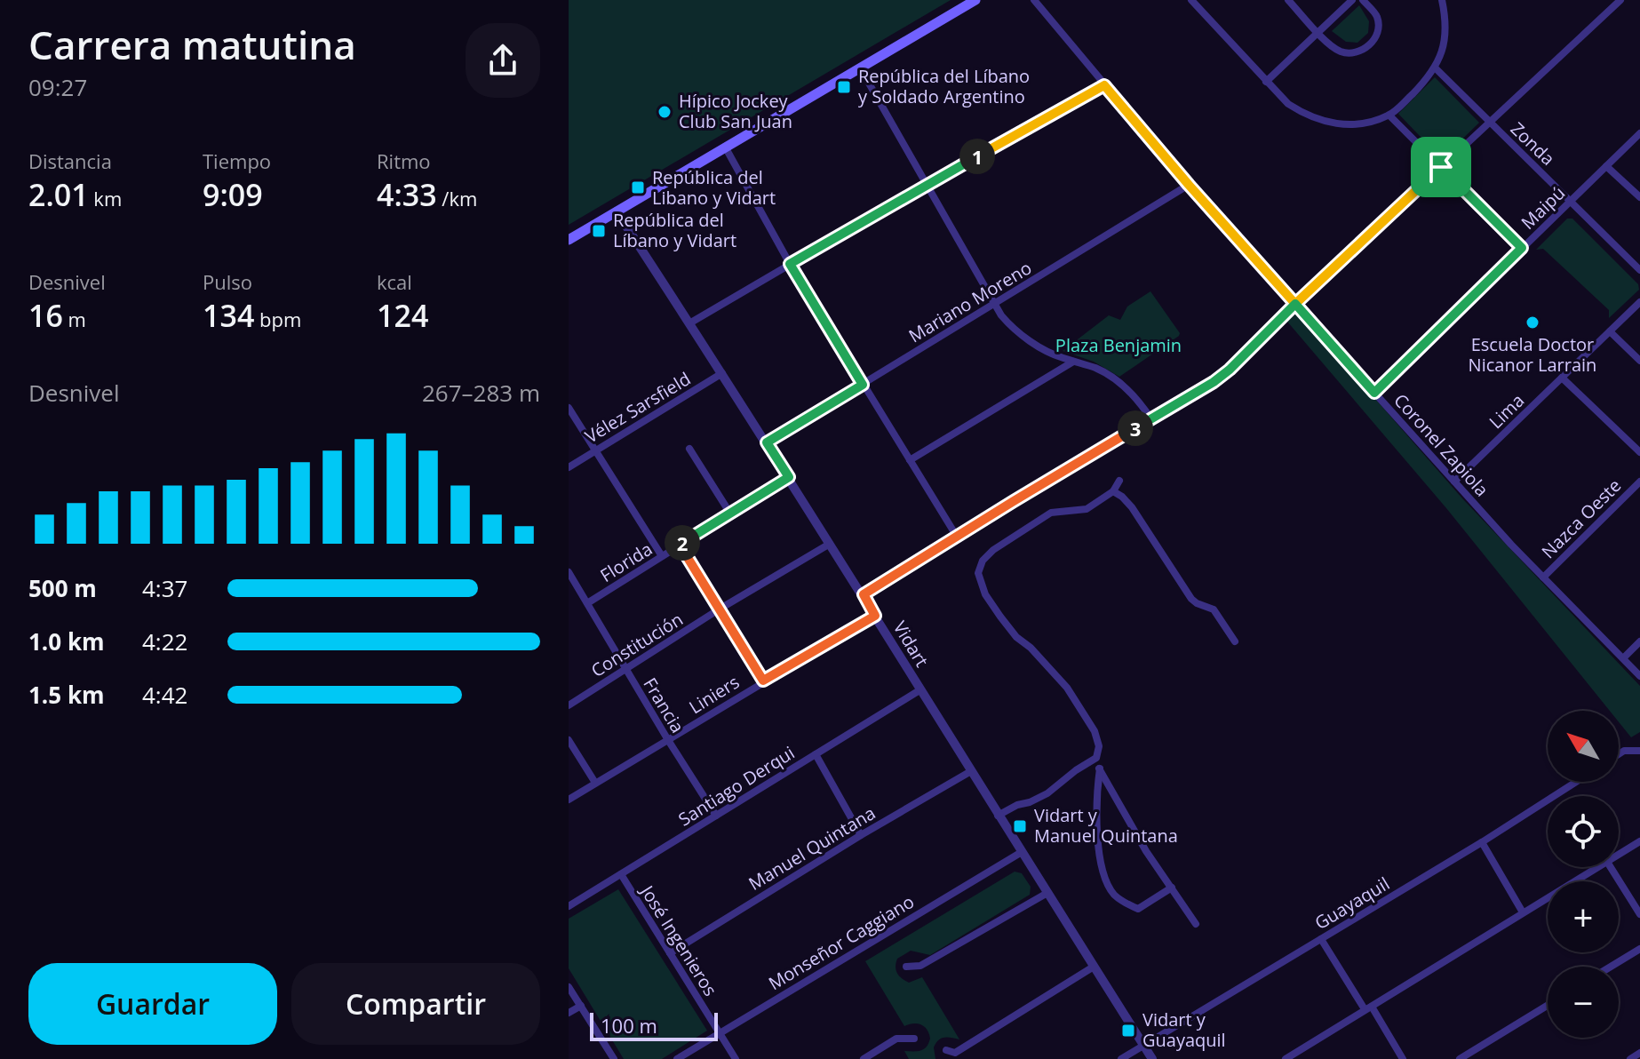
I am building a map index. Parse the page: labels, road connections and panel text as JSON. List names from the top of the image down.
{
  "streets": {
    "street": [
      "Zonda",
      "Maipú",
      "Mariano Moreno",
      "Vélez Sarsfield",
      "Lima",
      "Coronel Zapiola",
      "Nazca Oeste",
      "Florida",
      "Vidart",
      "Constitución",
      "Liniers",
      "Francia",
      "Santiago Derqui",
      "Manuel Quintana",
      "Guayaquil",
      "José Ingenieros",
      "Monseñor Caggiano"
    ]
  },
  "crossings": [
    ["Zonda", "Maipú"],
    ["Maipú", "Coronel Zapiola"],
    ["Mariano Moreno", "Coronel Zapiola"],
    ["Mariano Moreno", "Vidart"],
    ["Vélez Sarsfield", "Vidart"],
    ["Lima", "Coronel Zapiola"],
    ["Coronel Zapiola", "Nazca Oeste"],
    ["Florida", "Vidart"],
    ["Florida", "Francia"],
    ["Vidart", "Constitución"],
    ["Vidart", "Liniers"],
    ["Vidart", "Santiago Derqui"],
    ["Vidart", "Manuel Quintana"],
    ["Vidart", "Guayaquil"],
    ["Vidart", "Monseñor Caggiano"],
    ["Constitución", "Francia"],
    ["Liniers", "Francia"],
    ["Francia", "Santiago Derqui"],
    ["Santiago Derqui", "José Ingenieros"],
    ["Manuel Quintana", "José Ingenieros"],
    ["José Ingenieros", "Monseñor Caggiano"]
  ],
  "parks": ["Plaza Benjamin"],
  "places": {
    "transit": [
      "República del Líbano y Soldado Argentino",
      "República del Libano y Vidart",
      "República del Líbano y Vidart",
      "Vidart y Manuel Quintana",
      "Vidart y Guayaquil"
    ],
    "other": ["Hípico Jockey Club San Juan", "Escuela Doctor Nicanor Larrain"]
  },
  "scale_bar": "100 m",
  "north": "top left",
  "page": {
    "heading": ["Carrera matutina", "09:27"],
    "stats": [
      ["Distancia", "2.01 km"],
      ["Tiempo", "9:09"],
      ["Ritmo", "4:33 /km"],
      ["Desnivel", "16 m"],
      ["Pulso", "134 bpm"],
      ["kcal", "124"]
    ],
    "pins": ["1", "3", "2"],
    "chart": ["Desnivel", "267–283 m"],
    "list": [
      {
        "name": "500 m",
        "note": "4:37"
      },
      {
        "name": "1.0 km",
        "note": "4:22"
      },
      {
        "name": "1.5 km",
        "note": "4:42"
      }
    ],
    "map_buttons": ["+", "−"],
    "buttons": ["Guardar", "Compartir"],
    "scale": "100 m"
  }
}
